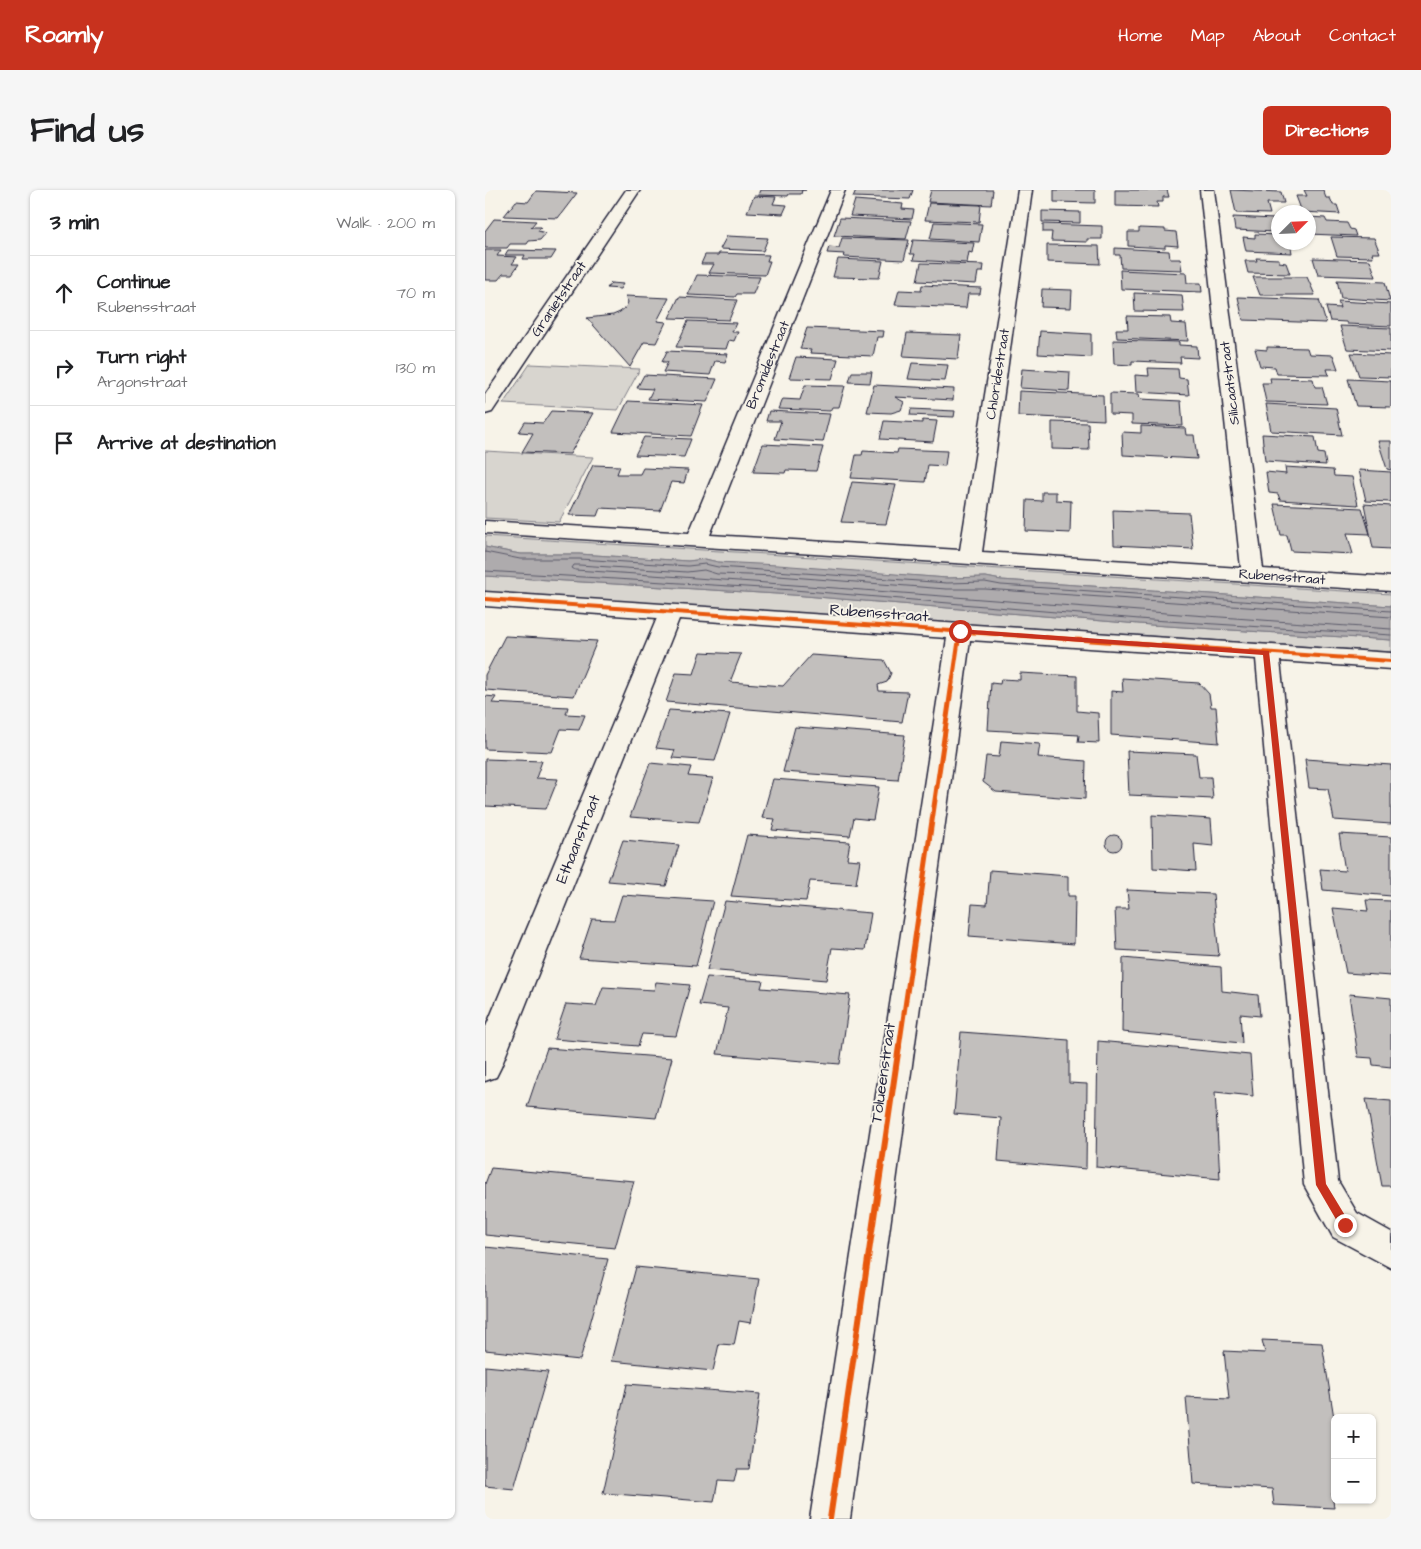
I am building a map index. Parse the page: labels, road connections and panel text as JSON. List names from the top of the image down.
{
  "streets": {
    "street": [
      "Granietstraat",
      "Bromidestraat",
      "Chloridestraat",
      "Silicaatstraat",
      "Rubensstraat",
      "Ethaanstraat",
      "Tolueenstraat"
    ]
  },
  "crossings": [
    ["Bromidestraat", "Rubensstraat"],
    ["Chloridestraat", "Rubensstraat"],
    ["Silicaatstraat", "Rubensstraat"],
    ["Rubensstraat", "Ethaanstraat"],
    ["Rubensstraat", "Tolueenstraat"]
  ],
  "north": "top right",
  "page": {
    "header": "Roamly",
    "nav": [
      "Home",
      "Map",
      "About",
      "Contact"
    ],
    "title": "Find us",
    "buttons": "Directions",
    "heading": ["3 min", "Walk · 200 m"],
    "list": [
      ["Continue", "Rubensstraat", "70 m"],
      ["Turn right", "Argonstraat", "130 m"],
      "Arrive at destination"
    ],
    "map_buttons": ["+", "−"]
  }
}
